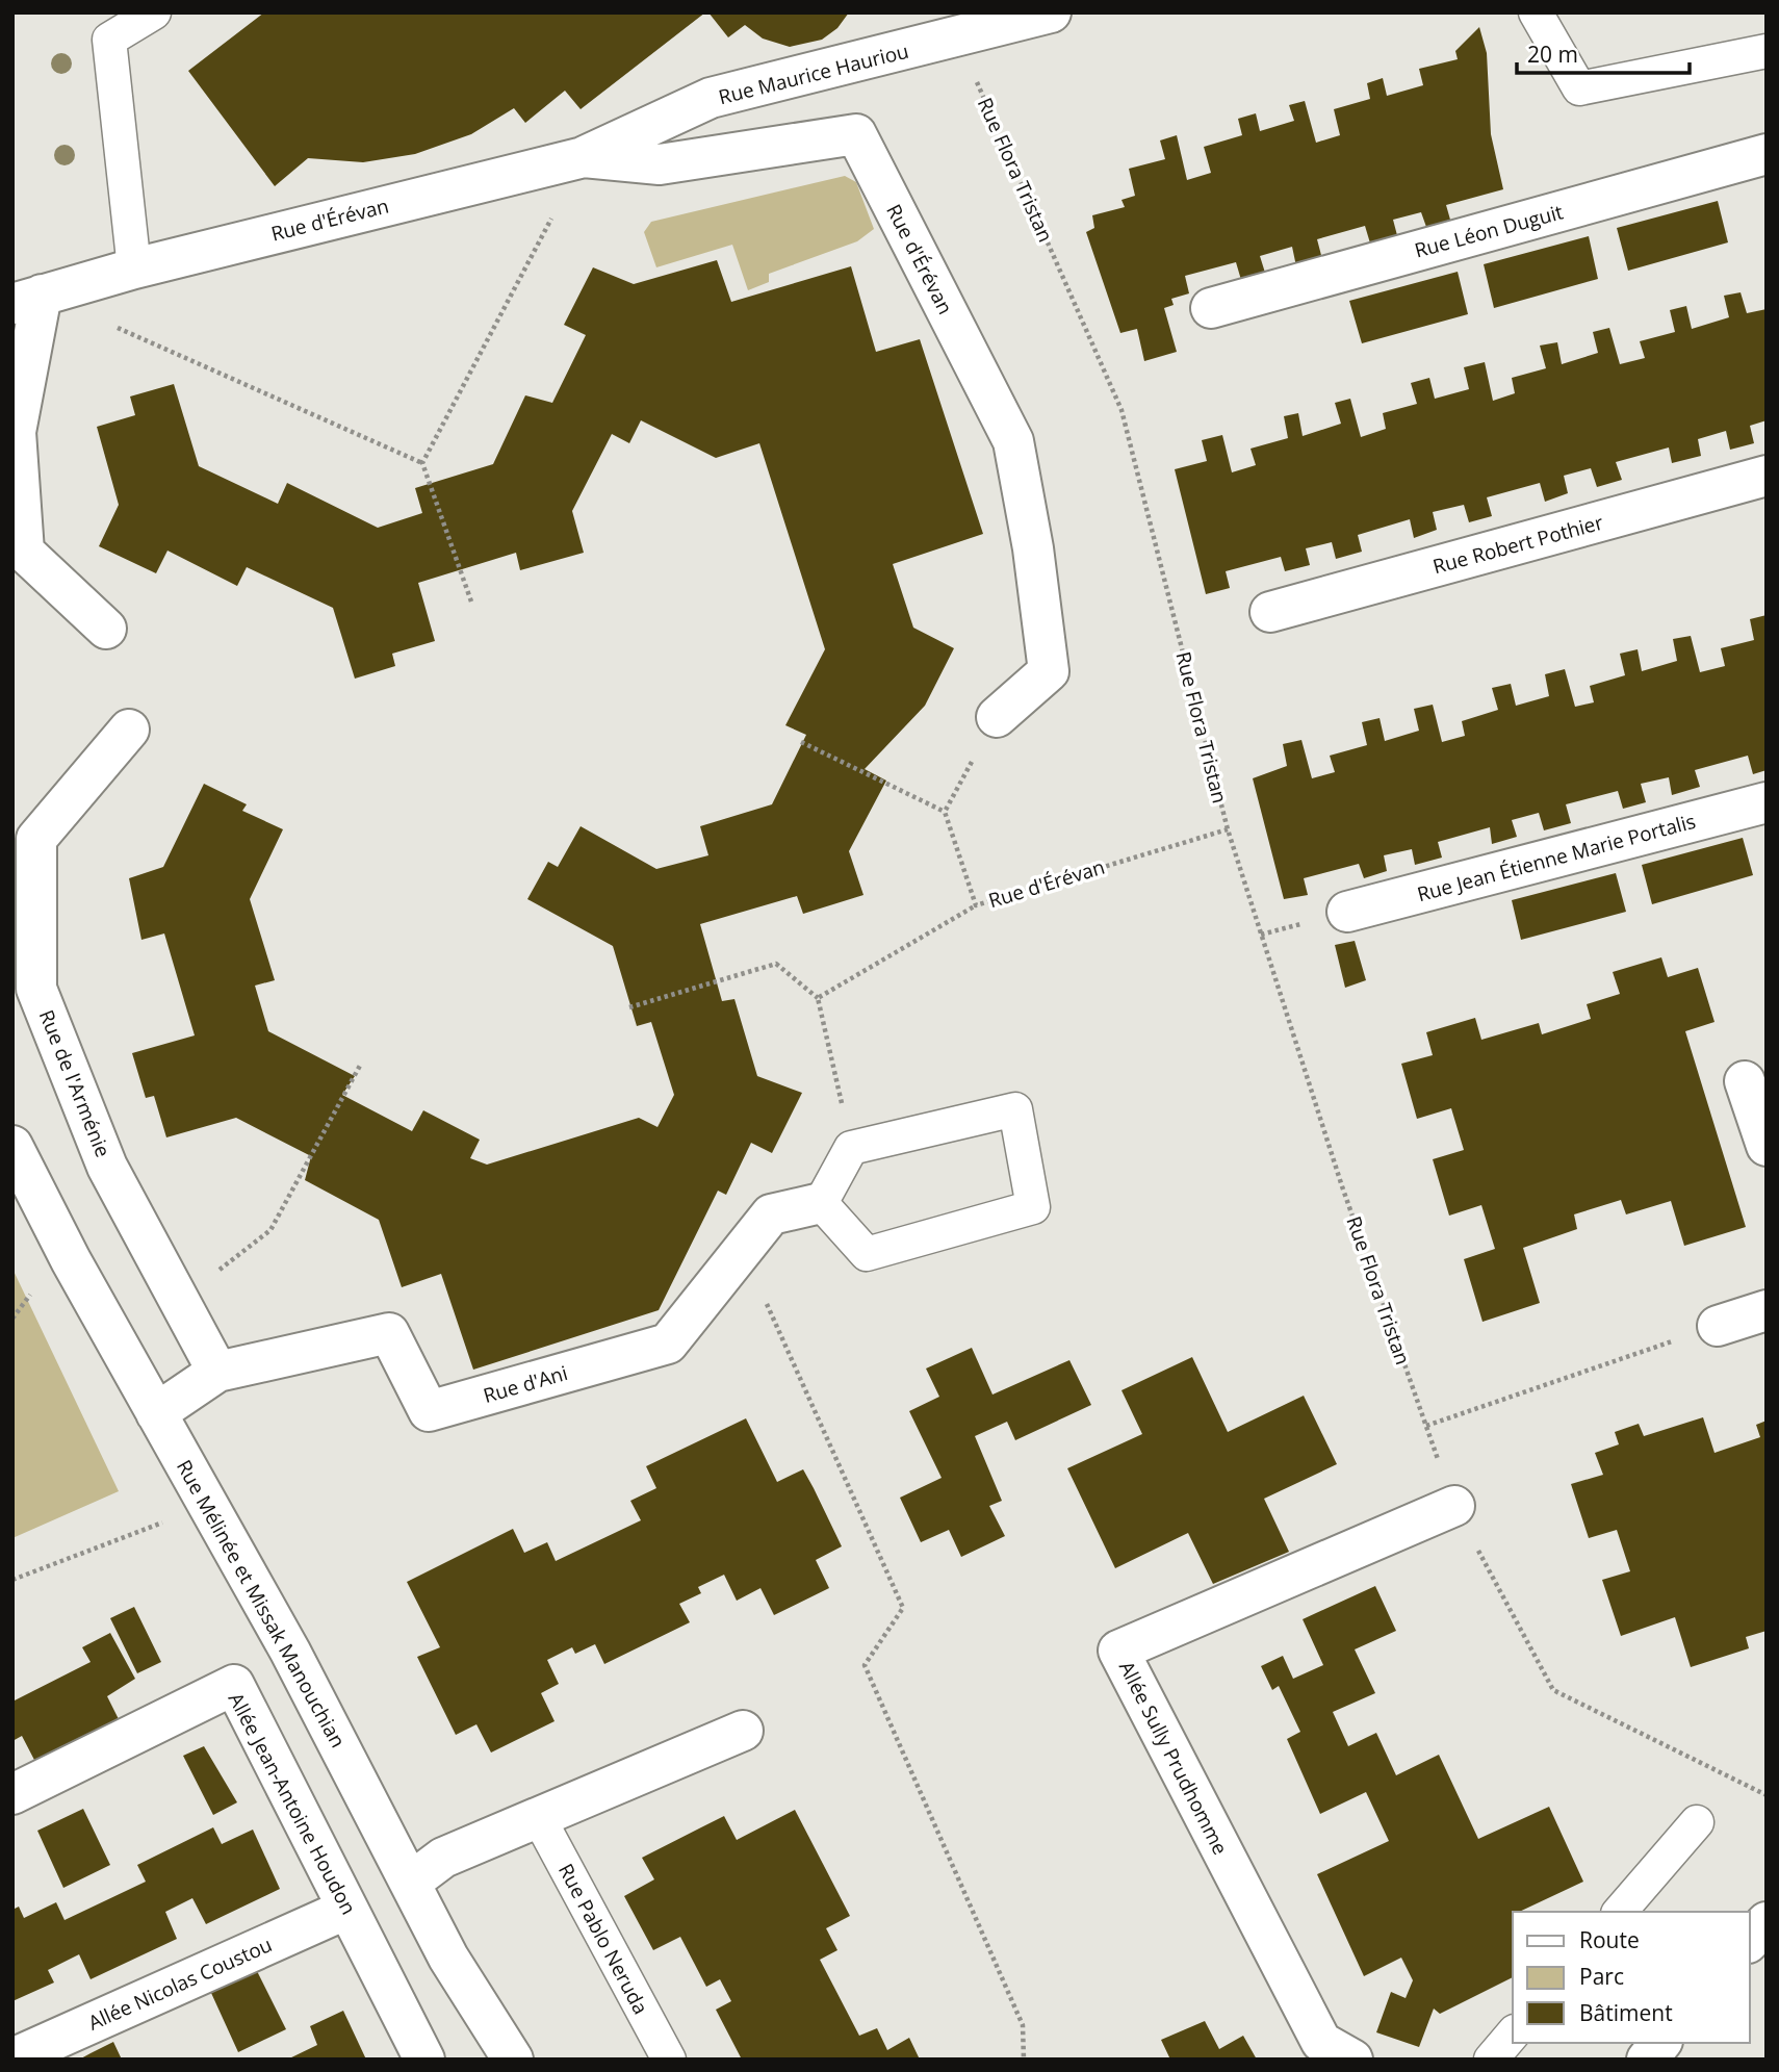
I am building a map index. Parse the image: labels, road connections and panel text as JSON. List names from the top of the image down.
{
  "streets": {
    "street": [
      "Rue Maurice Hauriou",
      "Rue d'Érévan",
      "Rue Léon Duguit",
      "Rue Robert Pothier",
      "Rue Jean Étienne Marie Portalis",
      "Rue de l'Arménie",
      "Rue d'Ani",
      "Rue Mélinée et Missak Manouchian",
      "Allée Sully Prudhomme",
      "Allée Jean-Antoine Houdon",
      "Allée Nicolas Coustou"
    ],
    "lane": ["Rue Pablo Neruda"],
    "path": ["Rue Flora Tristan"]
  },
  "crossings": [
    ["Rue Maurice Hauriou", "Rue Flora Tristan"],
    ["Rue Maurice Hauriou", "Rue d'Érévan"],
    ["Rue Flora Tristan", "Rue d'Érévan"],
    ["Rue Flora Tristan", "Allée Sully Prudhomme"],
    ["Rue de l'Arménie", "Rue d'Ani"],
    ["Allée Jean-Antoine Houdon", "Allée Nicolas Coustou"]
  ],
  "legend": ["Route", "Parc", "Bâtiment"],
  "scale_bar": "20 m"
}
